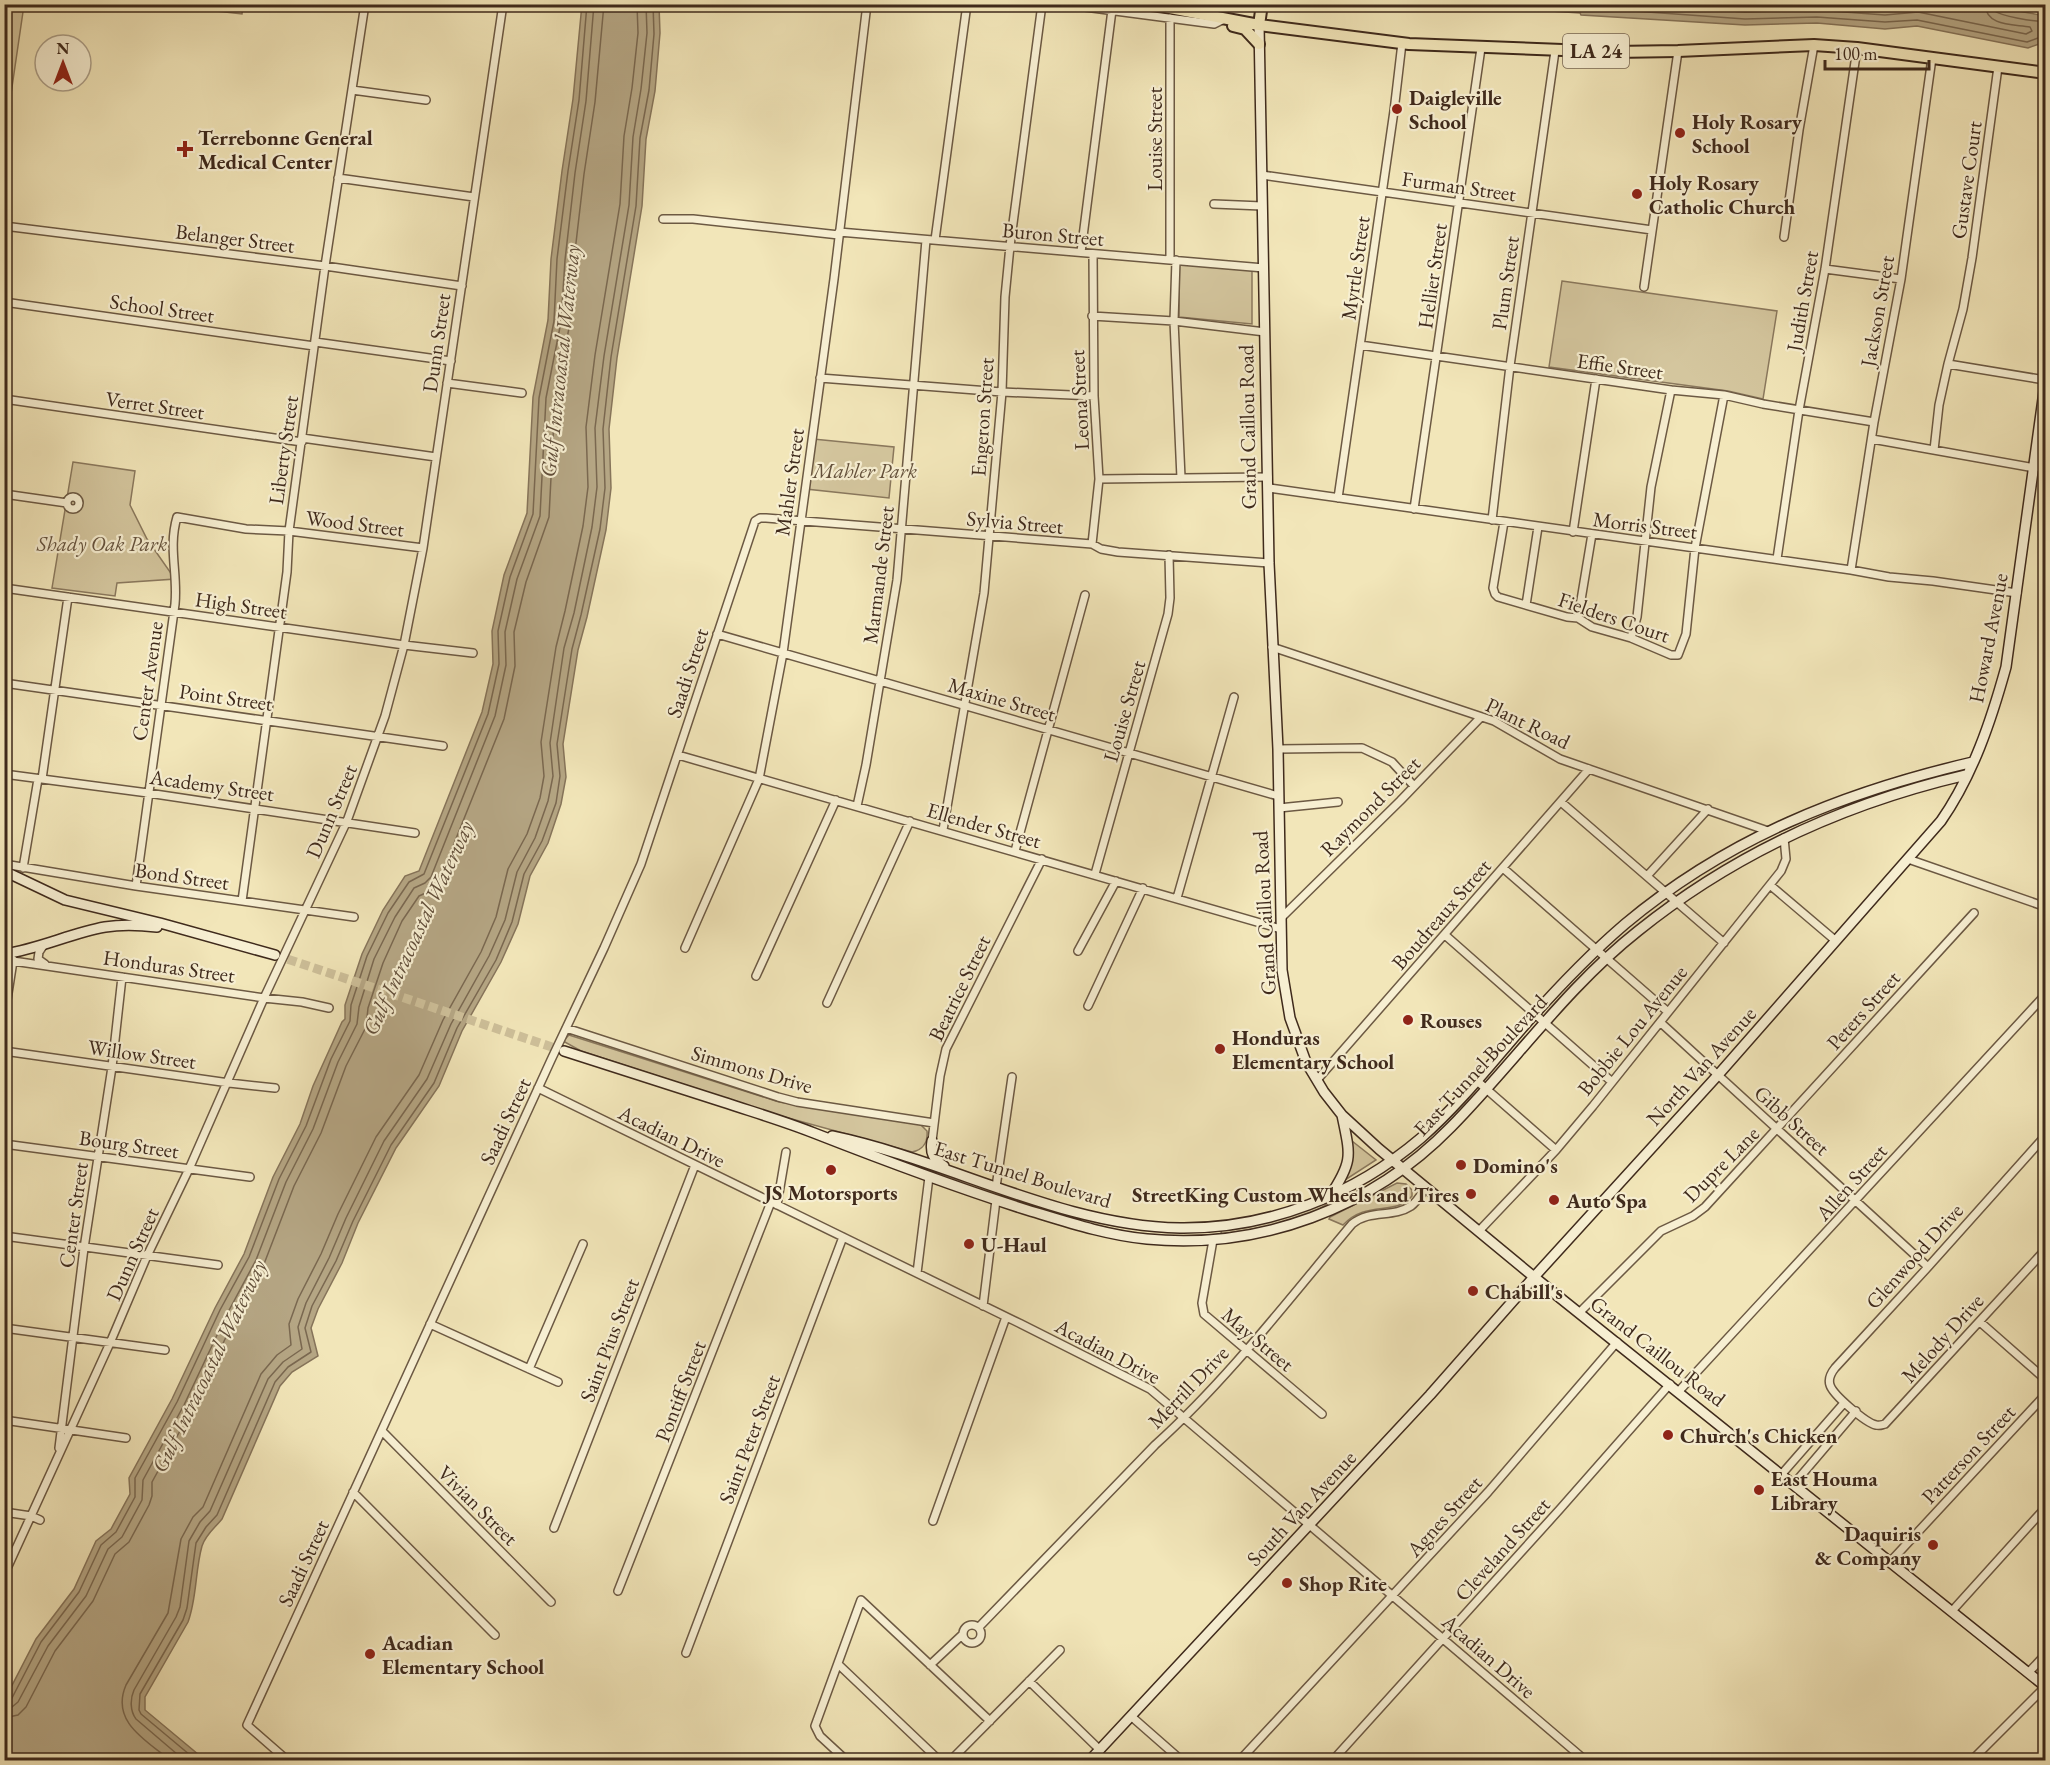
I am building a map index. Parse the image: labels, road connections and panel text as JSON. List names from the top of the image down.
{
  "streets": {
    "main road": [
      "LA 24",
      "Grand Caillou Road",
      "Howard Avenue",
      "East Tunnel Boulevard",
      "North Van Avenue",
      "South Van Avenue"
    ],
    "street": [
      "Louise Street",
      "Gustave Court",
      "Furman Street",
      "Buron Street",
      "Belanger Street",
      "Myrtle Street",
      "Hellier Street",
      "Plum Street",
      "Judith Street",
      "School Street",
      "Jackson Street",
      "Dunn Street",
      "Effie Street",
      "Leona Street",
      "Verret Street",
      "Engeron Street",
      "Liberty Street",
      "Mahler Street",
      "Sylvia Street",
      "Wood Street",
      "Morris Street",
      "Marmande Street",
      "High Street",
      "Fielders Court",
      "Saadi Street",
      "Center Avenue",
      "Point Street",
      "Maxine Street",
      "Plant Road",
      "Academy Street",
      "Raymond Street",
      "Ellender Street",
      "Bond Street",
      "Boudreaux Street",
      "Honduras Street",
      "Beatrice Street",
      "Peters Street",
      "Bobbie Lou Avenue",
      "Willow Street",
      "Simmons Drive",
      "Gibb Street",
      "Acadian Drive",
      "Bourg Street",
      "Dupre Lane",
      "Allen Street",
      "Center Street",
      "Glenwood Drive",
      "Melody Drive",
      "May Street",
      "Saint Pius Street",
      "Merrill Drive",
      "Pontiff Street",
      "Saint Peter Street",
      "Patterson Street",
      "Vivian Street",
      "Agnes Street",
      "Cleveland Street"
    ]
  },
  "crossings": [
    ["LA 24", "Gustave Court"],
    ["LA 24", "Myrtle Street"],
    ["LA 24", "Hellier Street"],
    ["LA 24", "Plum Street"],
    ["LA 24", "Judith Street"],
    ["LA 24", "Jackson Street"],
    ["LA 24", "Grand Caillou Road"],
    ["Louise Street", "Buron Street"],
    ["Louise Street", "Sylvia Street"],
    ["Louise Street", "Morris Street"],
    ["Louise Street", "Maxine Street"],
    ["Louise Street", "Ellender Street"],
    ["Furman Street", "Myrtle Street"],
    ["Furman Street", "Hellier Street"],
    ["Furman Street", "Plum Street"],
    ["Furman Street", "Grand Caillou Road"],
    ["Buron Street", "Leona Street"],
    ["Buron Street", "Engeron Street"],
    ["Buron Street", "Grand Caillou Road"],
    ["Buron Street", "Mahler Street"],
    ["Buron Street", "Marmande Street"],
    ["Belanger Street", "Dunn Street"],
    ["Belanger Street", "Liberty Street"],
    ["Myrtle Street", "Effie Street"],
    ["Myrtle Street", "Morris Street"],
    ["Hellier Street", "Effie Street"],
    ["Hellier Street", "Morris Street"],
    ["Plum Street", "Effie Street"],
    ["Plum Street", "Morris Street"],
    ["Judith Street", "Effie Street"],
    ["Judith Street", "Morris Street"],
    ["School Street", "Dunn Street"],
    ["School Street", "Liberty Street"],
    ["Jackson Street", "Effie Street"],
    ["Jackson Street", "Morris Street"],
    ["Dunn Street", "Verret Street"],
    ["Dunn Street", "Wood Street"],
    ["Dunn Street", "High Street"],
    ["Dunn Street", "Point Street"],
    ["Dunn Street", "Academy Street"],
    ["Dunn Street", "Bond Street"],
    ["Dunn Street", "Honduras Street"],
    ["Dunn Street", "Willow Street"],
    ["Dunn Street", "Bourg Street"],
    ["Dunn Street", "Center Street"],
    ["Effie Street", "Fielders Court"],
    ["Leona Street", "Sylvia Street"],
    ["Leona Street", "Morris Street"],
    ["Verret Street", "Liberty Street"],
    ["Engeron Street", "Sylvia Street"],
    ["Engeron Street", "Maxine Street"],
    ["Engeron Street", "Ellender Street"],
    ["Grand Caillou Road", "Sylvia Street"],
    ["Grand Caillou Road", "Morris Street"],
    ["Grand Caillou Road", "Maxine Street"],
    ["Grand Caillou Road", "Plant Road"],
    ["Grand Caillou Road", "Raymond Street"],
    ["Grand Caillou Road", "Ellender Street"],
    ["Grand Caillou Road", "Boudreaux Street"],
    ["Grand Caillou Road", "Bobbie Lou Avenue"],
    ["Grand Caillou Road", "East Tunnel Boulevard"],
    ["Grand Caillou Road", "North Van Avenue"],
    ["Grand Caillou Road", "Dupre Lane"],
    ["Grand Caillou Road", "Allen Street"],
    ["Grand Caillou Road", "Merrill Drive"],
    ["Grand Caillou Road", "Patterson Street"],
    ["Grand Caillou Road", "South Van Avenue"],
    ["Grand Caillou Road", "Agnes Street"],
    ["Grand Caillou Road", "Cleveland Street"],
    ["Liberty Street", "Wood Street"],
    ["Liberty Street", "High Street"],
    ["Liberty Street", "Point Street"],
    ["Liberty Street", "Academy Street"],
    ["Liberty Street", "Bond Street"],
    ["Mahler Street", "Sylvia Street"],
    ["Mahler Street", "Maxine Street"],
    ["Mahler Street", "Ellender Street"],
    ["Sylvia Street", "Marmande Street"],
    ["Sylvia Street", "Saadi Street"],
    ["Wood Street", "Center Avenue"],
    ["Morris Street", "Fielders Court"],
    ["Morris Street", "Howard Avenue"],
    ["Marmande Street", "Maxine Street"],
    ["Marmande Street", "Ellender Street"],
    ["High Street", "Center Avenue"],
    ["Howard Avenue", "East Tunnel Boulevard"],
    ["Howard Avenue", "North Van Avenue"],
    ["Saadi Street", "Maxine Street"],
    ["Saadi Street", "Ellender Street"],
    ["Saadi Street", "Simmons Drive"],
    ["Saadi Street", "Acadian Drive"],
    ["Saadi Street", "Vivian Street"],
    ["Center Avenue", "Point Street"],
    ["Center Avenue", "Academy Street"],
    ["Center Avenue", "Bond Street"],
    ["Plant Road", "Raymond Street"],
    ["Plant Road", "Boudreaux Street"],
    ["Plant Road", "East Tunnel Boulevard"],
    ["Ellender Street", "Beatrice Street"],
    ["Honduras Street", "Center Street"],
    ["Beatrice Street", "Simmons Drive"],
    ["Peters Street", "Gibb Street"],
    ["Peters Street", "Dupre Lane"],
    ["Bobbie Lou Avenue", "East Tunnel Boulevard"],
    ["Bobbie Lou Avenue", "Gibb Street"],
    ["Willow Street", "Center Street"],
    ["East Tunnel Boulevard", "May Street"],
    ["North Van Avenue", "Gibb Street"],
    ["North Van Avenue", "South Van Avenue"],
    ["Gibb Street", "Dupre Lane"],
    ["Gibb Street", "Allen Street"],
    ["Gibb Street", "Glenwood Drive"],
    ["Acadian Drive", "Saint Pius Street"],
    ["Acadian Drive", "Merrill Drive"],
    ["Acadian Drive", "Pontiff Street"],
    ["Acadian Drive", "Saint Peter Street"],
    ["Acadian Drive", "South Van Avenue"],
    ["Acadian Drive", "Agnes Street"],
    ["Acadian Drive", "Cleveland Street"],
    ["Bourg Street", "Center Street"],
    ["Glenwood Drive", "Melody Drive"],
    ["May Street", "Merrill Drive"]
  ],
  "water": ["Gulf Intracoastal Waterway"],
  "parks": ["Mahler Park", "Shady Oak Park"],
  "places": {
    "other": [
      "Daigleville School",
      "Holy Rosary School",
      "Holy Rosary Catholic Church",
      "Rouses",
      "Honduras Elementary School",
      "Domino's",
      "JS Motorsports",
      "StreetKing Custom Wheels and Tires",
      "Auto Spa",
      "U-Haul",
      "Chabill's",
      "Church's Chicken",
      "East Houma Library",
      "Daquiris & Company",
      "Shop Rite",
      "Acadian Elementary School"
    ],
    "health": ["Terrebonne General Medical Center"]
  },
  "scale_bar": "100 m",
  "north": "top"
}
